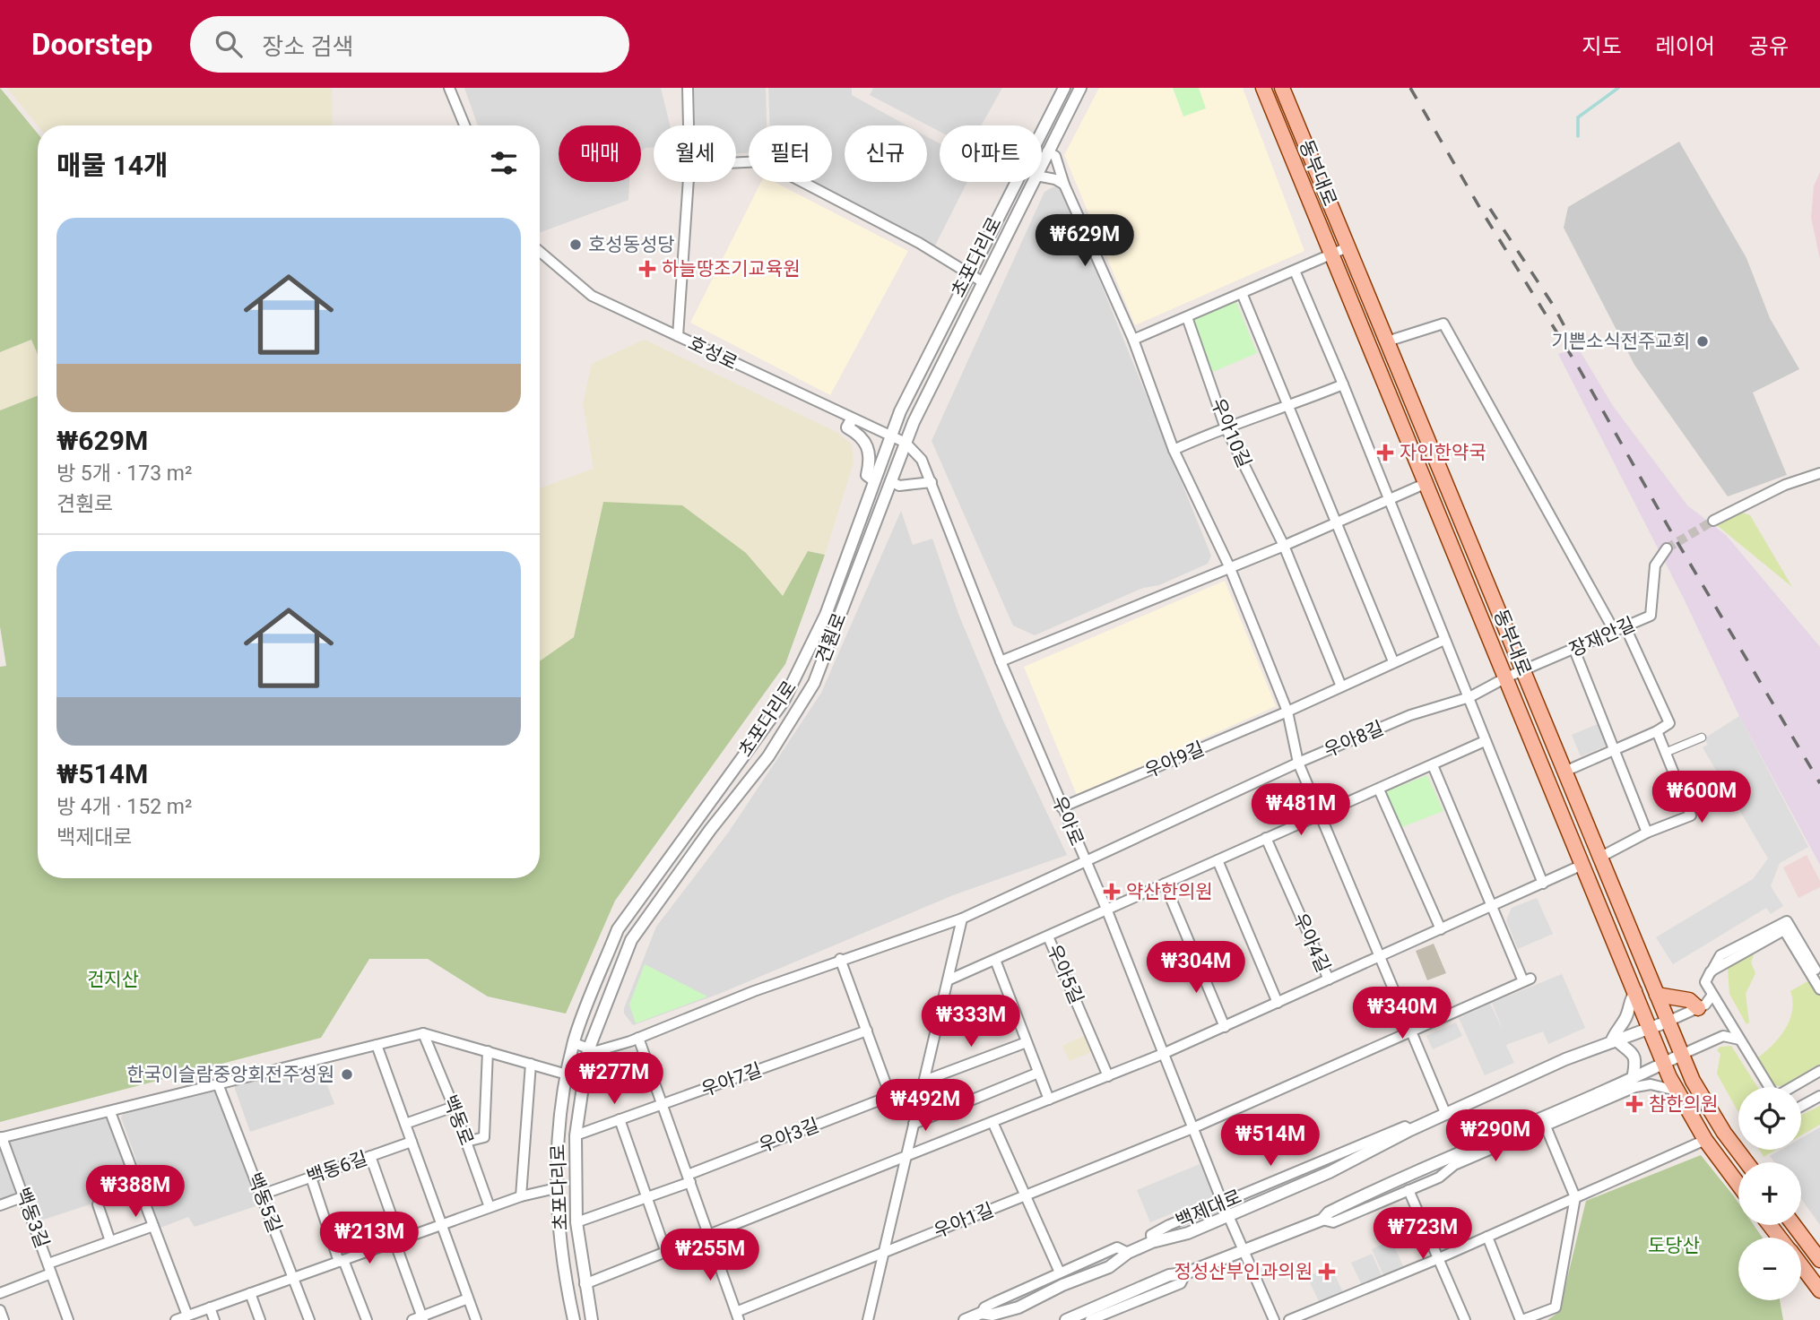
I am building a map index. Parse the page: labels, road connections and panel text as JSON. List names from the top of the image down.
{
  "streets": {
    "main road": ["동부대로"],
    "street": [
      "초포다리로",
      "호성로",
      "우아10길",
      "장재안길",
      "견훤로",
      "우아8길",
      "우아9길",
      "우아로",
      "우아4길",
      "우아5길",
      "우아7길",
      "백동로",
      "우아3길",
      "백동6길",
      "백동5길",
      "백제대로",
      "백동3길",
      "우아1길"
    ]
  },
  "crossings": [
    ["동부대로", "장재안길"],
    ["동부대로", "우아8길"],
    ["동부대로", "우아4길"],
    ["동부대로", "백제대로"],
    ["초포다리로", "호성로"],
    ["호성로", "견훤로"],
    ["호성로", "우아로"],
    ["우아10길", "우아9길"],
    ["장재안길", "우아8길"],
    ["견훤로", "우아로"],
    ["견훤로", "우아7길"],
    ["견훤로", "우아3길"],
    ["우아8길", "우아로"],
    ["우아9길", "우아로"],
    ["우아로", "우아4길"],
    ["우아로", "우아5길"],
    ["우아로", "백제대로"],
    ["우아로", "우아1길"],
    ["우아4길", "우아5길"],
    ["우아4길", "우아1길"],
    ["백동6길", "백동5길"]
  ],
  "parks": ["건지산", "도당산"],
  "places": {
    "other": ["호성동성당", "기쁜소식전주교회", "한국이슬람중앙회전주성원"],
    "health": [
      "하늘땅조기교육원",
      "자인한약국",
      "약산한의원",
      "참한의원",
      "정성산부인과의원"
    ]
  },
  "page": {
    "header": "Doorstep",
    "search": "장소 검색",
    "nav": ["지도", "레이어", "공유"],
    "chip": [
      "매매",
      "월세",
      "필터",
      "신규",
      "아파트"
    ],
    "heading": "매물 14개",
    "list": [
      {
        "name": "₩629M",
        "note": "방 5개 · 173 m² · 견훤로"
      },
      {
        "name": "₩514M",
        "note": "방 4개 · 152 m² · 백제대로"
      }
    ],
    "price": [
      "₩629M",
      "₩600M",
      "₩481M",
      "₩304M",
      "₩340M",
      "₩333M",
      "₩277M",
      "₩492M",
      "₩290M",
      "₩514M",
      "₩388M",
      "₩723M",
      "₩213M",
      "₩255M"
    ],
    "map_buttons": ["+", "−"]
  }
}
